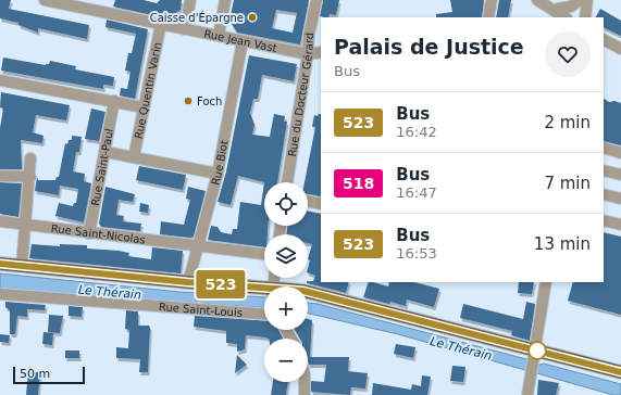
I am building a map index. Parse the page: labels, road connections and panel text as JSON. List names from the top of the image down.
{
  "streets": {
    "street": [
      "Rue Jean Vast",
      "Rue Quentin Varin",
      "Rue du Docteur Gérard",
      "Rue Biot",
      "Rue Saint-Paul",
      "Rue Saint-Nicolas",
      "Rue Saint-Louis"
    ]
  },
  "crossings": [
    ["Rue Jean Vast", "Rue Quentin Varin"],
    ["Rue Jean Vast", "Rue du Docteur Gérard"],
    ["Rue Jean Vast", "Rue Biot"],
    ["Rue Biot", "Rue Saint-Nicolas"],
    ["Rue Saint-Paul", "Rue Saint-Nicolas"]
  ],
  "water": ["Le Thérain"],
  "places": ["Caisse d'Épargne", "Foch"],
  "lines": ["bus line 523"],
  "scale_bar": "50 m",
  "page": {
    "on_map": "523",
    "heading": ["Palais de Justice", "Bus"],
    "list": [
      {
        "mark": "523",
        "name": "Bus",
        "note": "16:42",
        "value": "2 min"
      },
      {
        "mark": "518",
        "name": "Bus",
        "note": "16:47",
        "value": "7 min"
      },
      {
        "mark": "523",
        "name": "Bus",
        "note": "16:53",
        "value": "13 min"
      }
    ],
    "map_buttons": ["+", "−"],
    "scale": "50 m"
  }
}
